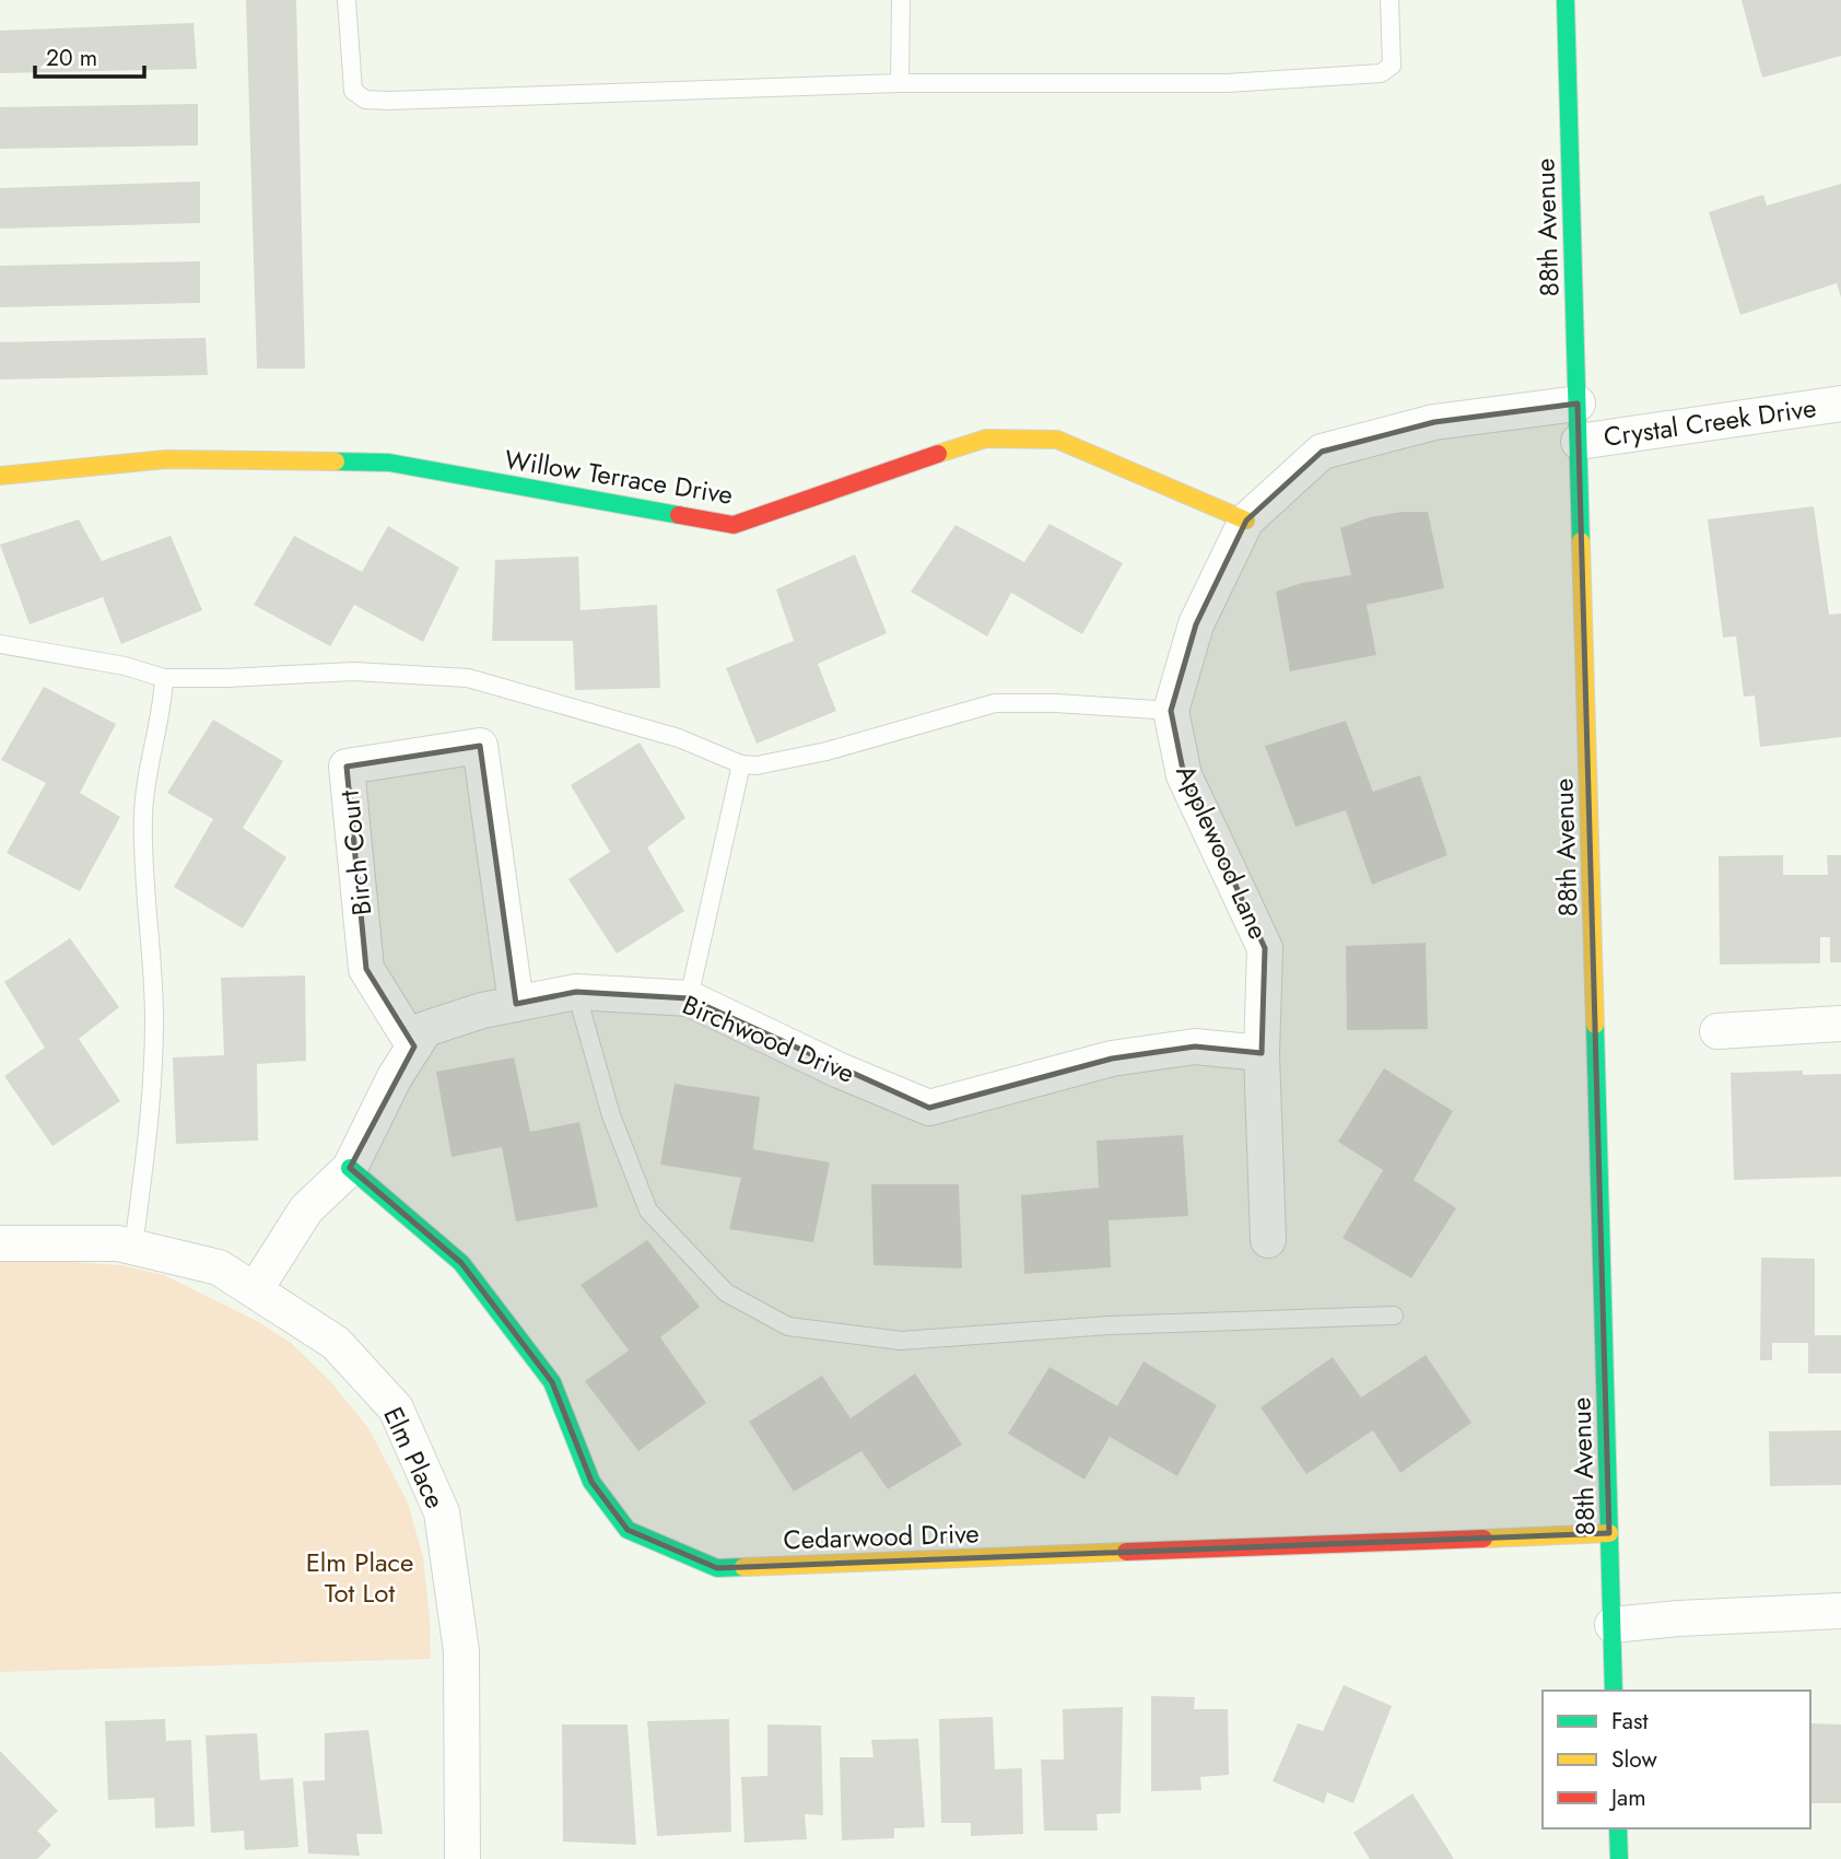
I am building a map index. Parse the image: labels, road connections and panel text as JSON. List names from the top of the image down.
{
  "streets": {
    "street": [
      "88th Avenue",
      "Crystal Creek Drive",
      "Willow Terrace Drive",
      "Applewood Lane",
      "Birch Court",
      "Birchwood Drive",
      "Elm Place",
      "Cedarwood Drive"
    ]
  },
  "crossings": [
    ["88th Avenue", "Crystal Creek Drive"],
    ["88th Avenue", "Applewood Lane"],
    ["88th Avenue", "Cedarwood Drive"],
    ["Willow Terrace Drive", "Applewood Lane"],
    ["Applewood Lane", "Birchwood Drive"],
    ["Birch Court", "Birchwood Drive"],
    ["Birchwood Drive", "Cedarwood Drive"]
  ],
  "parks": ["Elm Place Tot Lot"],
  "legend": ["Fast", "Slow", "Jam"],
  "scale_bar": "20 m"
}
